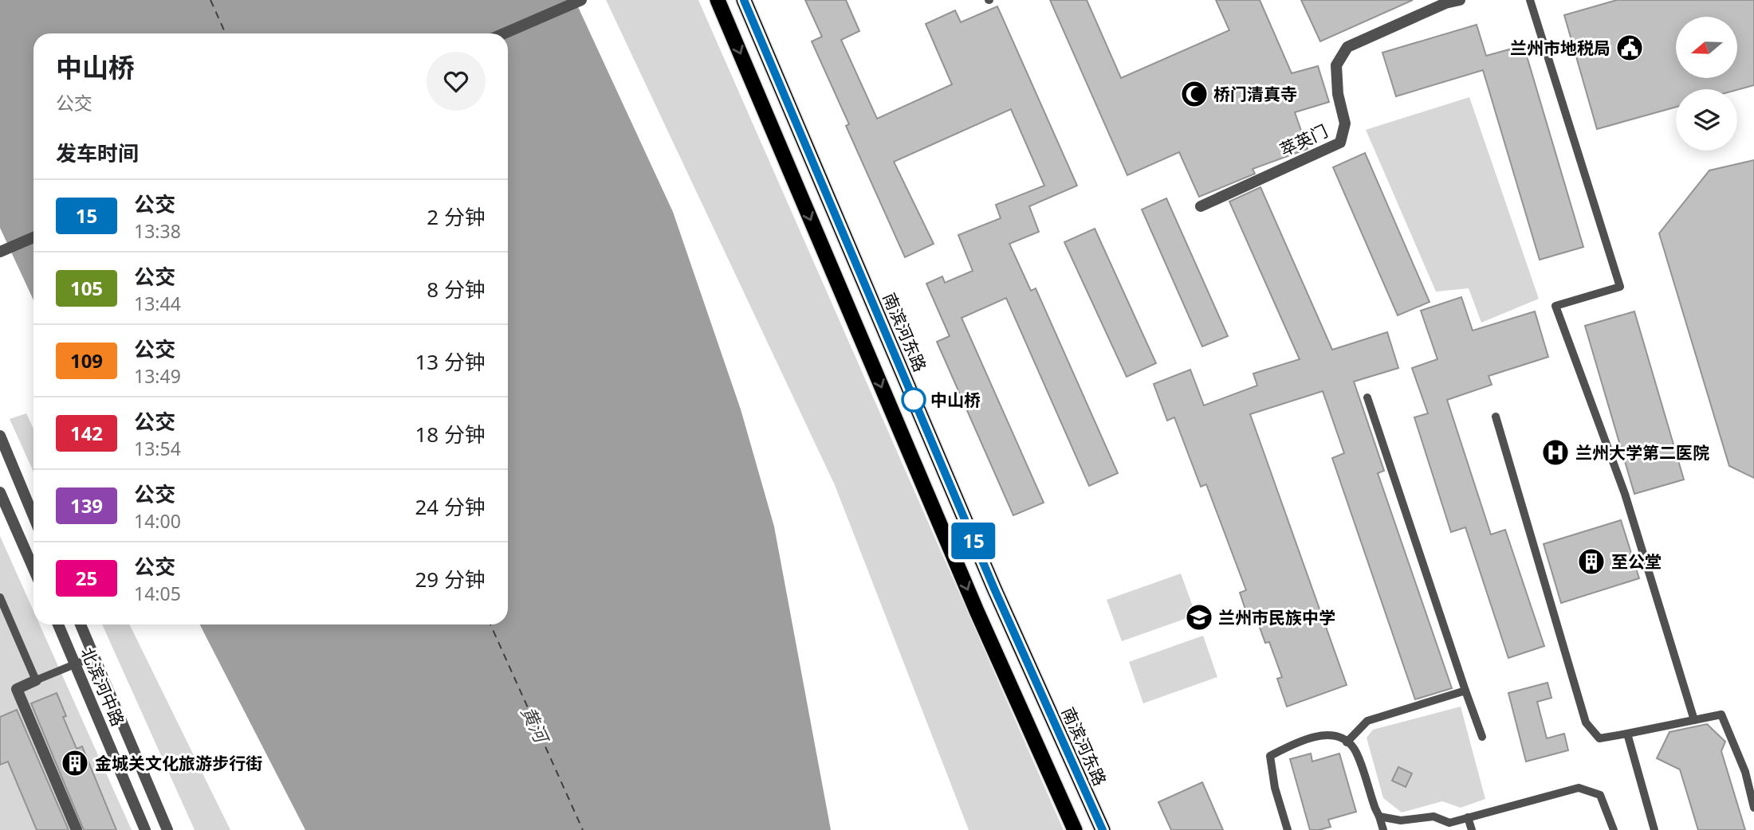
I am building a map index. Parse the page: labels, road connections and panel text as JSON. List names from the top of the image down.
{
  "streets": {
    "highway": ["南滨河东路"],
    "street": ["萃英门", "北滨河中路"]
  },
  "water": ["黄河"],
  "places": {
    "public building": ["兰州市地税局"],
    "mosque": ["桥门清真寺"],
    "other": ["中山桥"],
    "hospital": ["兰州大学第二医院"],
    "building": ["至公堂", "金城关文化旅游步行街"],
    "school or university": ["兰州市民族中学"]
  },
  "lines": ["bus line 15"],
  "north": "left",
  "page": {
    "on_map": "15",
    "heading": [
      ["中山桥", "公交"],
      "发车时间"
    ],
    "list": [
      {
        "mark": "15",
        "name": "公交",
        "note": "13:38",
        "value": "2 分钟"
      },
      {
        "mark": "105",
        "name": "公交",
        "note": "13:44",
        "value": "8 分钟"
      },
      {
        "mark": "109",
        "name": "公交",
        "note": "13:49",
        "value": "13 分钟"
      },
      {
        "mark": "142",
        "name": "公交",
        "note": "13:54",
        "value": "18 分钟"
      },
      {
        "mark": "139",
        "name": "公交",
        "note": "14:00",
        "value": "24 分钟"
      },
      {
        "mark": "25",
        "name": "公交",
        "note": "14:05",
        "value": "29 分钟"
      }
    ]
  }
}
